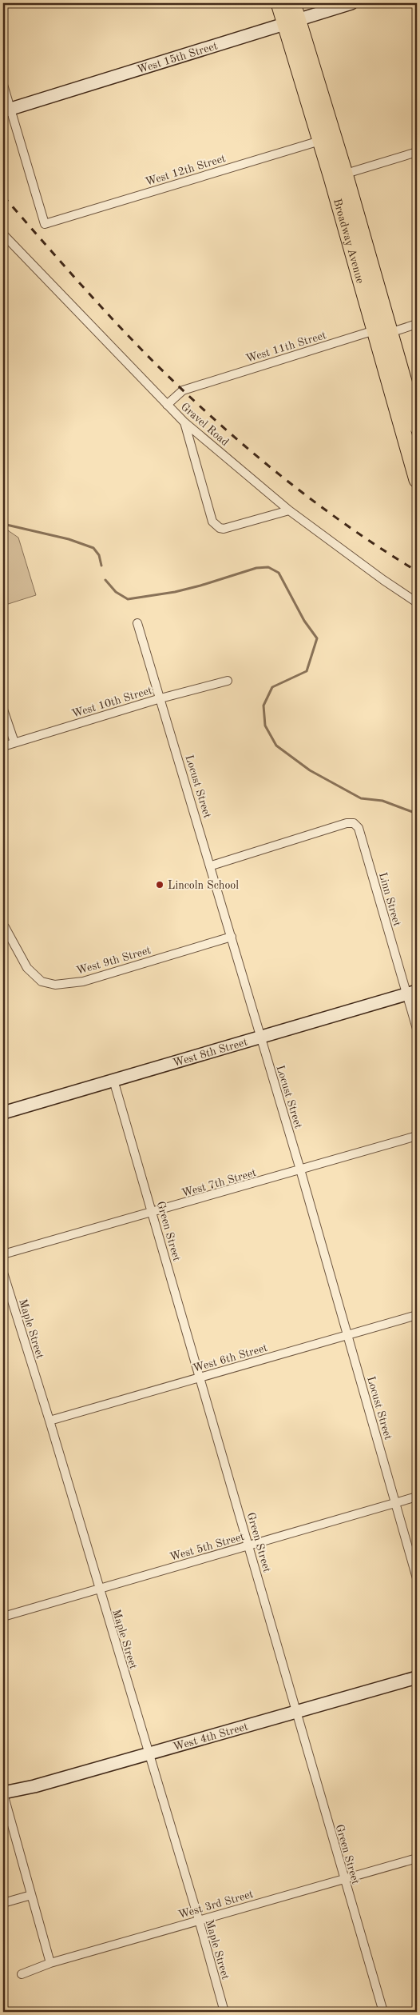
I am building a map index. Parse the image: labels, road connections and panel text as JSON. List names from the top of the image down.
{
  "streets": {
    "highway": ["Broadway Avenue"],
    "street": [
      "West 15th Street",
      "West 12th Street",
      "West 11th Street",
      "Gravel Road",
      "West 10th Street",
      "Locust Street",
      "Linn Street",
      "West 9th Street",
      "West 8th Street",
      "West 7th Street",
      "Green Street",
      "Maple Street",
      "West 6th Street",
      "West 5th Street",
      "West 4th Street",
      "West 3rd Street"
    ]
  },
  "crossings": [
    ["West 15th Street", "West 12th Street"],
    ["West 15th Street", "Broadway Avenue"],
    ["West 12th Street", "Broadway Avenue"],
    ["Broadway Avenue", "West 11th Street"],
    ["West 11th Street", "Gravel Road"],
    ["West 10th Street", "Locust Street"],
    ["Locust Street", "Linn Street"],
    ["Locust Street", "West 9th Street"],
    ["Locust Street", "West 8th Street"],
    ["Locust Street", "West 7th Street"],
    ["Locust Street", "West 6th Street"],
    ["Locust Street", "West 5th Street"],
    ["Linn Street", "West 8th Street"],
    ["West 8th Street", "Green Street"],
    ["West 7th Street", "Green Street"],
    ["Green Street", "West 6th Street"],
    ["Green Street", "West 5th Street"],
    ["Green Street", "West 4th Street"],
    ["Green Street", "West 3rd Street"],
    ["Maple Street", "West 6th Street"],
    ["Maple Street", "West 5th Street"],
    ["Maple Street", "West 4th Street"],
    ["Maple Street", "West 3rd Street"]
  ],
  "places": ["Lincoln School"]
}
